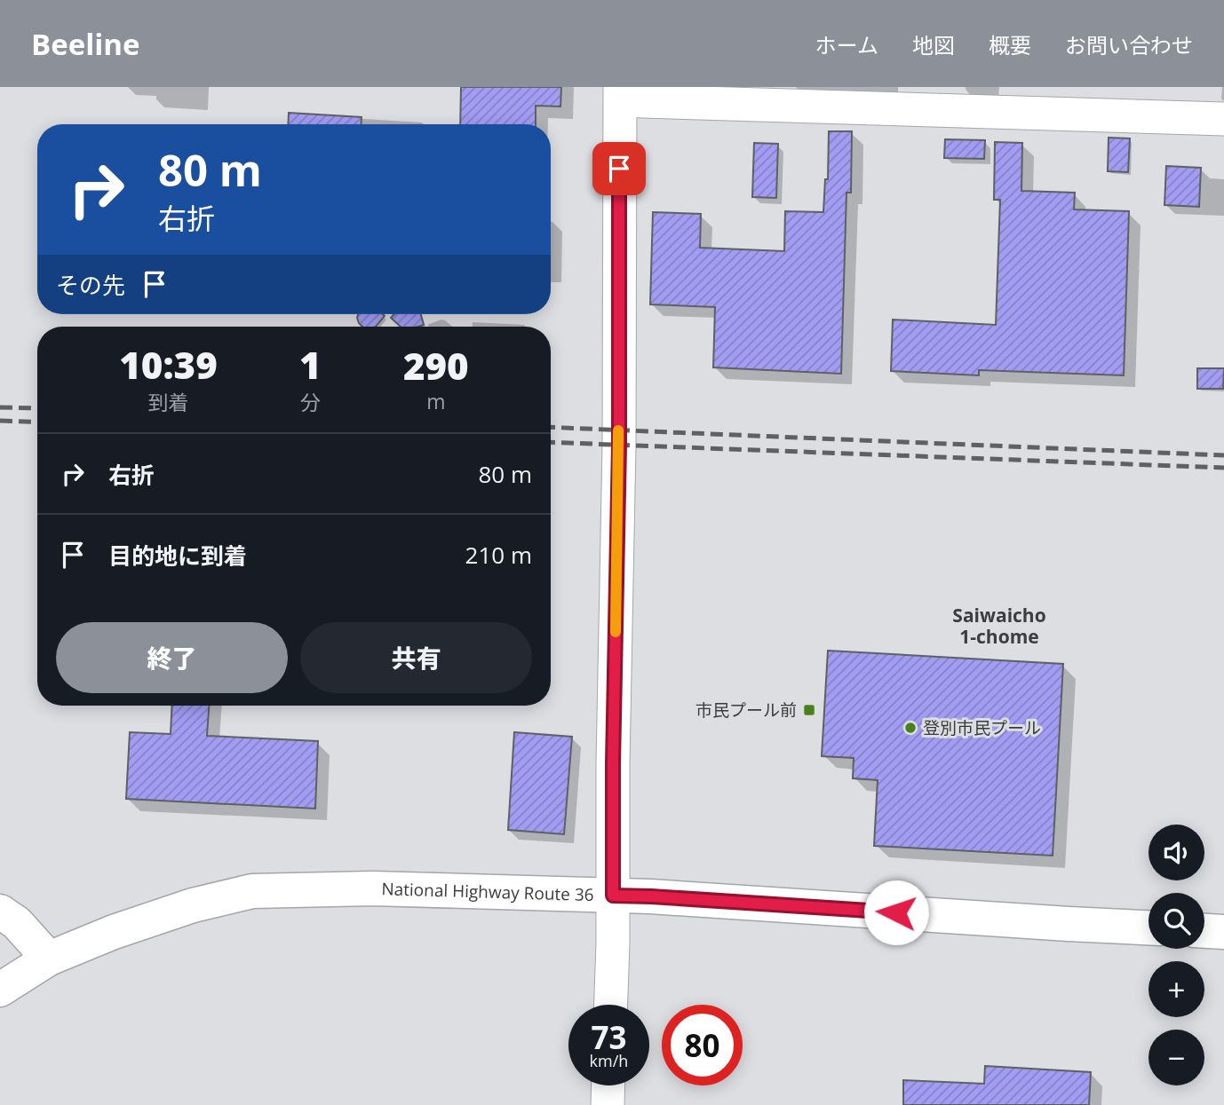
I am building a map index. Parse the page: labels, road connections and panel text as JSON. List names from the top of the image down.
{
  "streets": {
    "main road": ["National Highway Route 36"]
  },
  "districts": ["Saiwaicho 1-chome"],
  "places": {
    "transit": ["市民プール前"],
    "other": ["登別市民プール"]
  },
  "page": {
    "header": "Beeline",
    "nav": [
      "ホーム",
      "地図",
      "概要",
      "お問い合わせ"
    ],
    "turn": ["80 m", "右折"],
    "then": "その先",
    "eta": [
      "10:39",
      "到着",
      "1",
      "分",
      "290",
      "m"
    ],
    "list": [
      {
        "name": "右折",
        "value": "80 m"
      },
      {
        "name": "目的地に到着",
        "value": "210 m"
      }
    ],
    "buttons": ["終了", "共有"],
    "map_buttons": ["+", "−"],
    "speed": "73 km/h",
    "limit": "80"
  }
}
